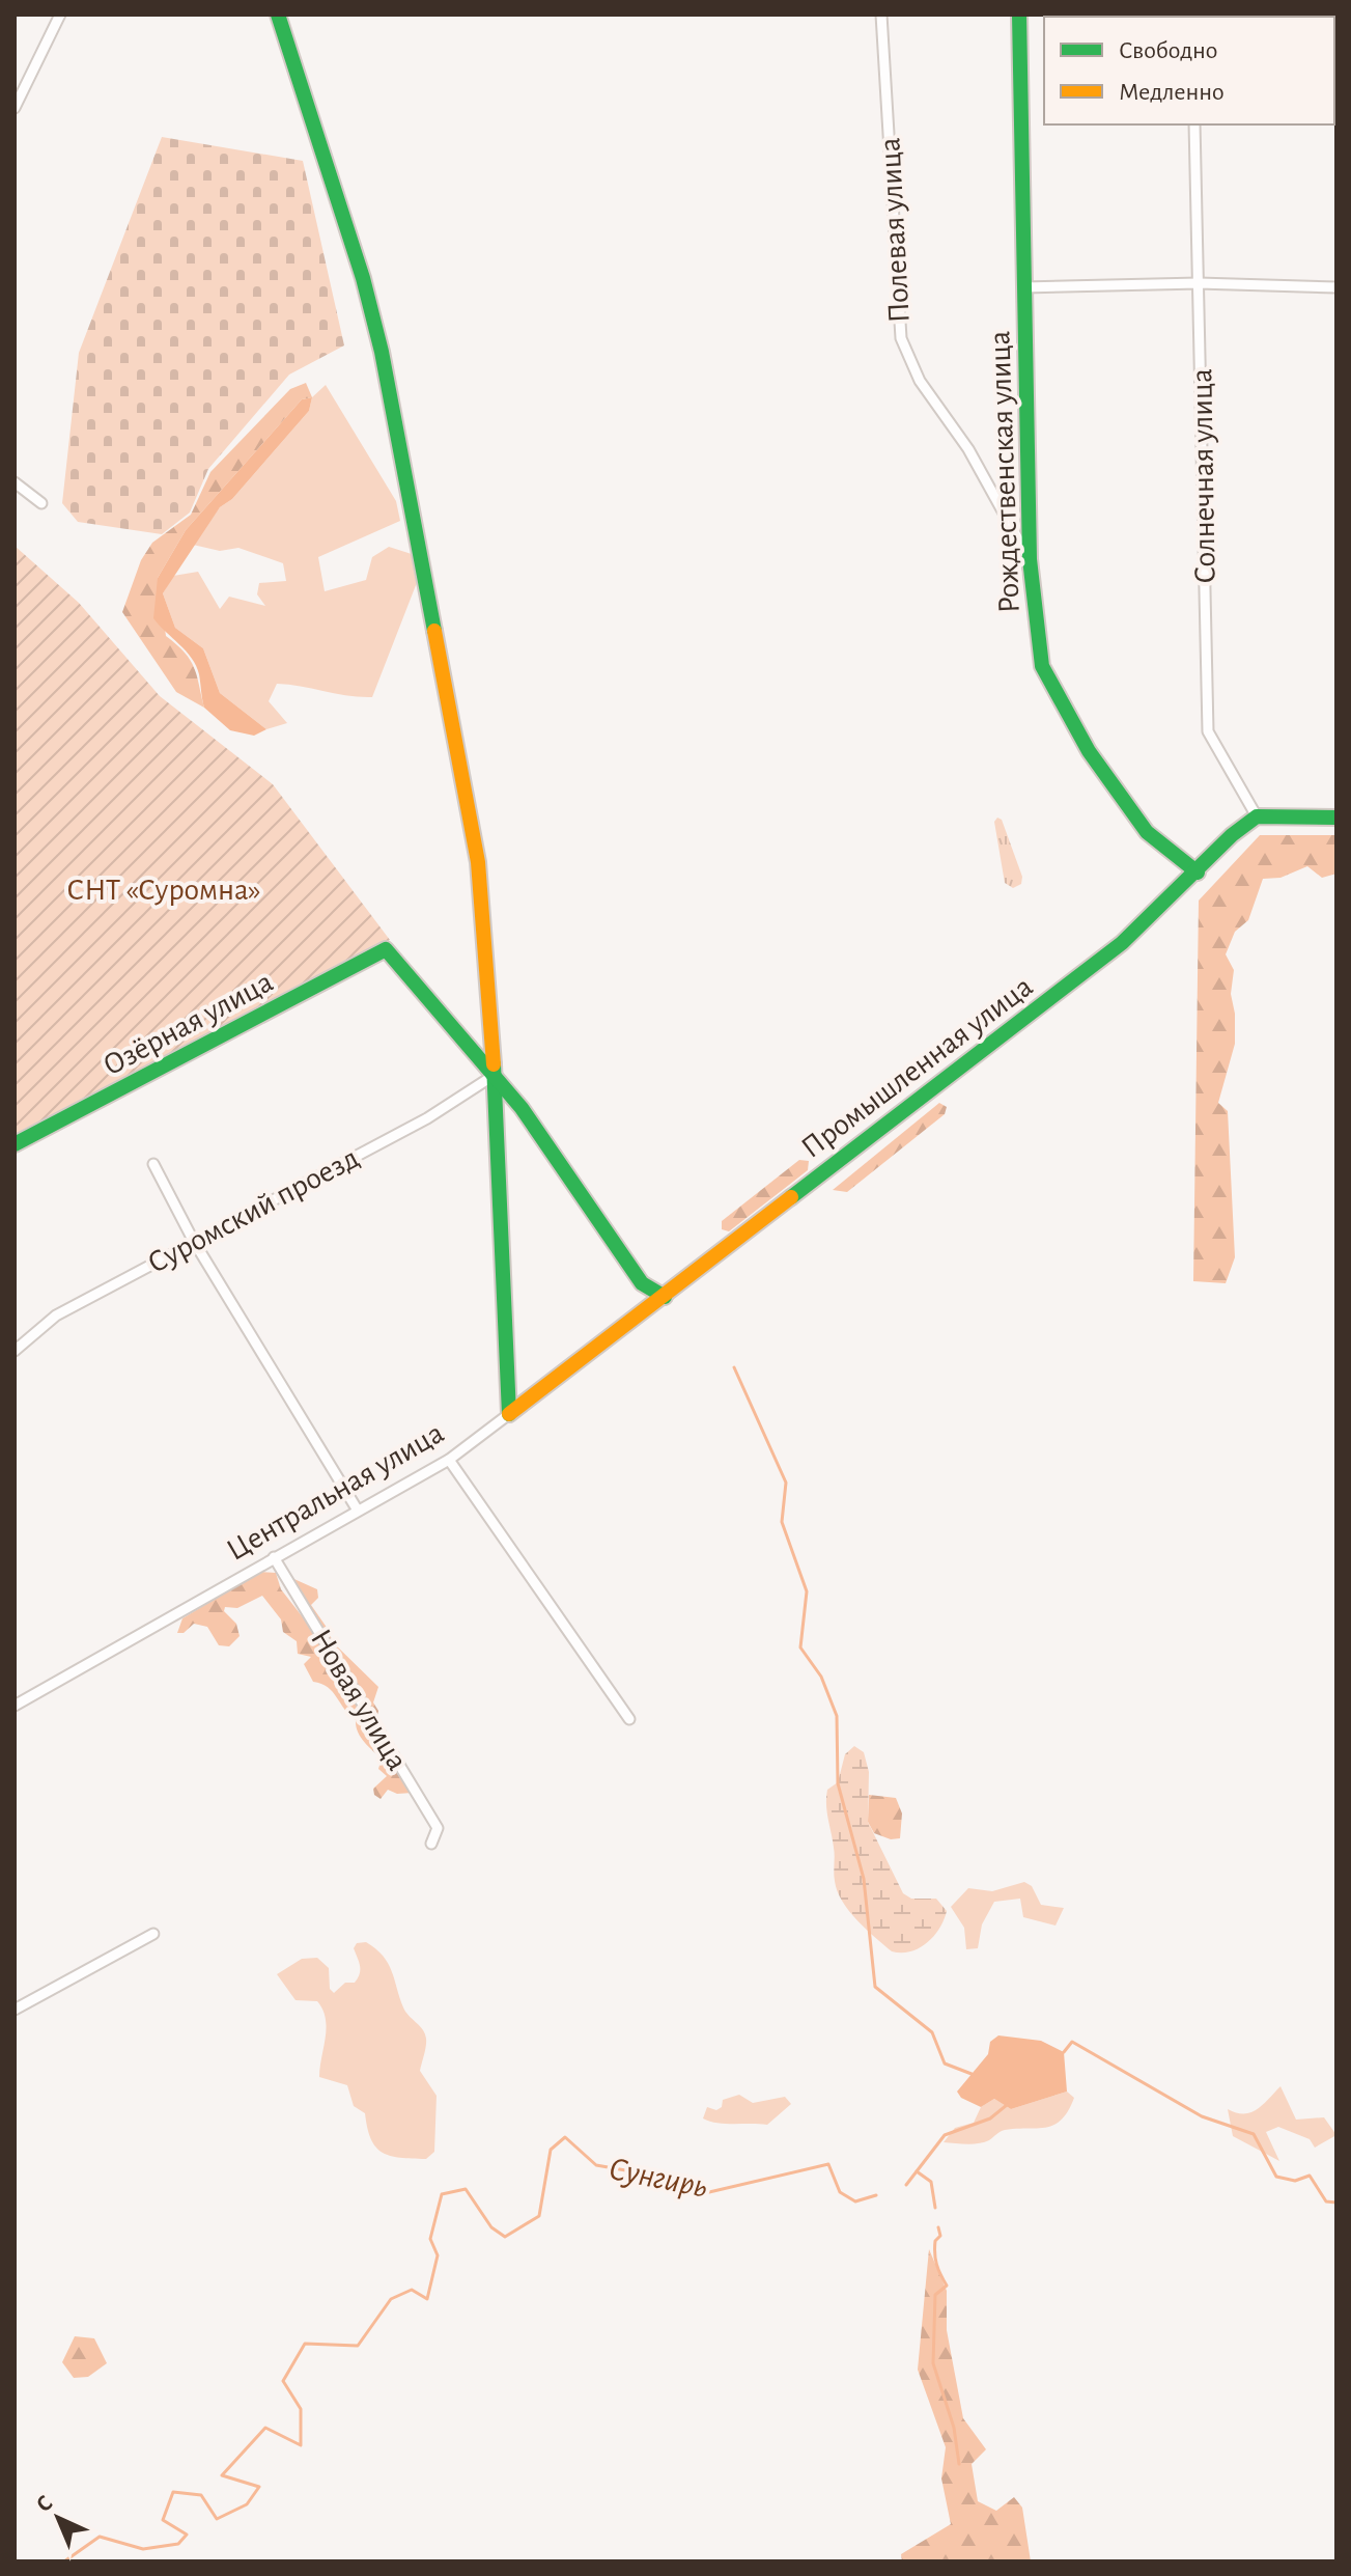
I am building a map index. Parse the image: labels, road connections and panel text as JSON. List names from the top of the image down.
{
  "streets": {
    "street": [
      "Полевая улица",
      "Рождественская улица",
      "Солнечная улица",
      "Озёрная улица",
      "Промышленная улица",
      "Суромский проезд",
      "Центральная улица",
      "Новая улица"
    ]
  },
  "crossings": [
    ["Полевая улица", "Рождественская улица"],
    ["Рождественская улица", "Промышленная улица"],
    ["Солнечная улица", "Промышленная улица"],
    ["Озёрная улица", "Суромский проезд"],
    ["Промышленная улица", "Центральная улица"],
    ["Центральная улица", "Новая улица"]
  ],
  "water": ["Сунгирь"],
  "parks": ["СНТ «Суромна»"],
  "legend": ["Свободно", "Медленно"],
  "north": "top left"
}
